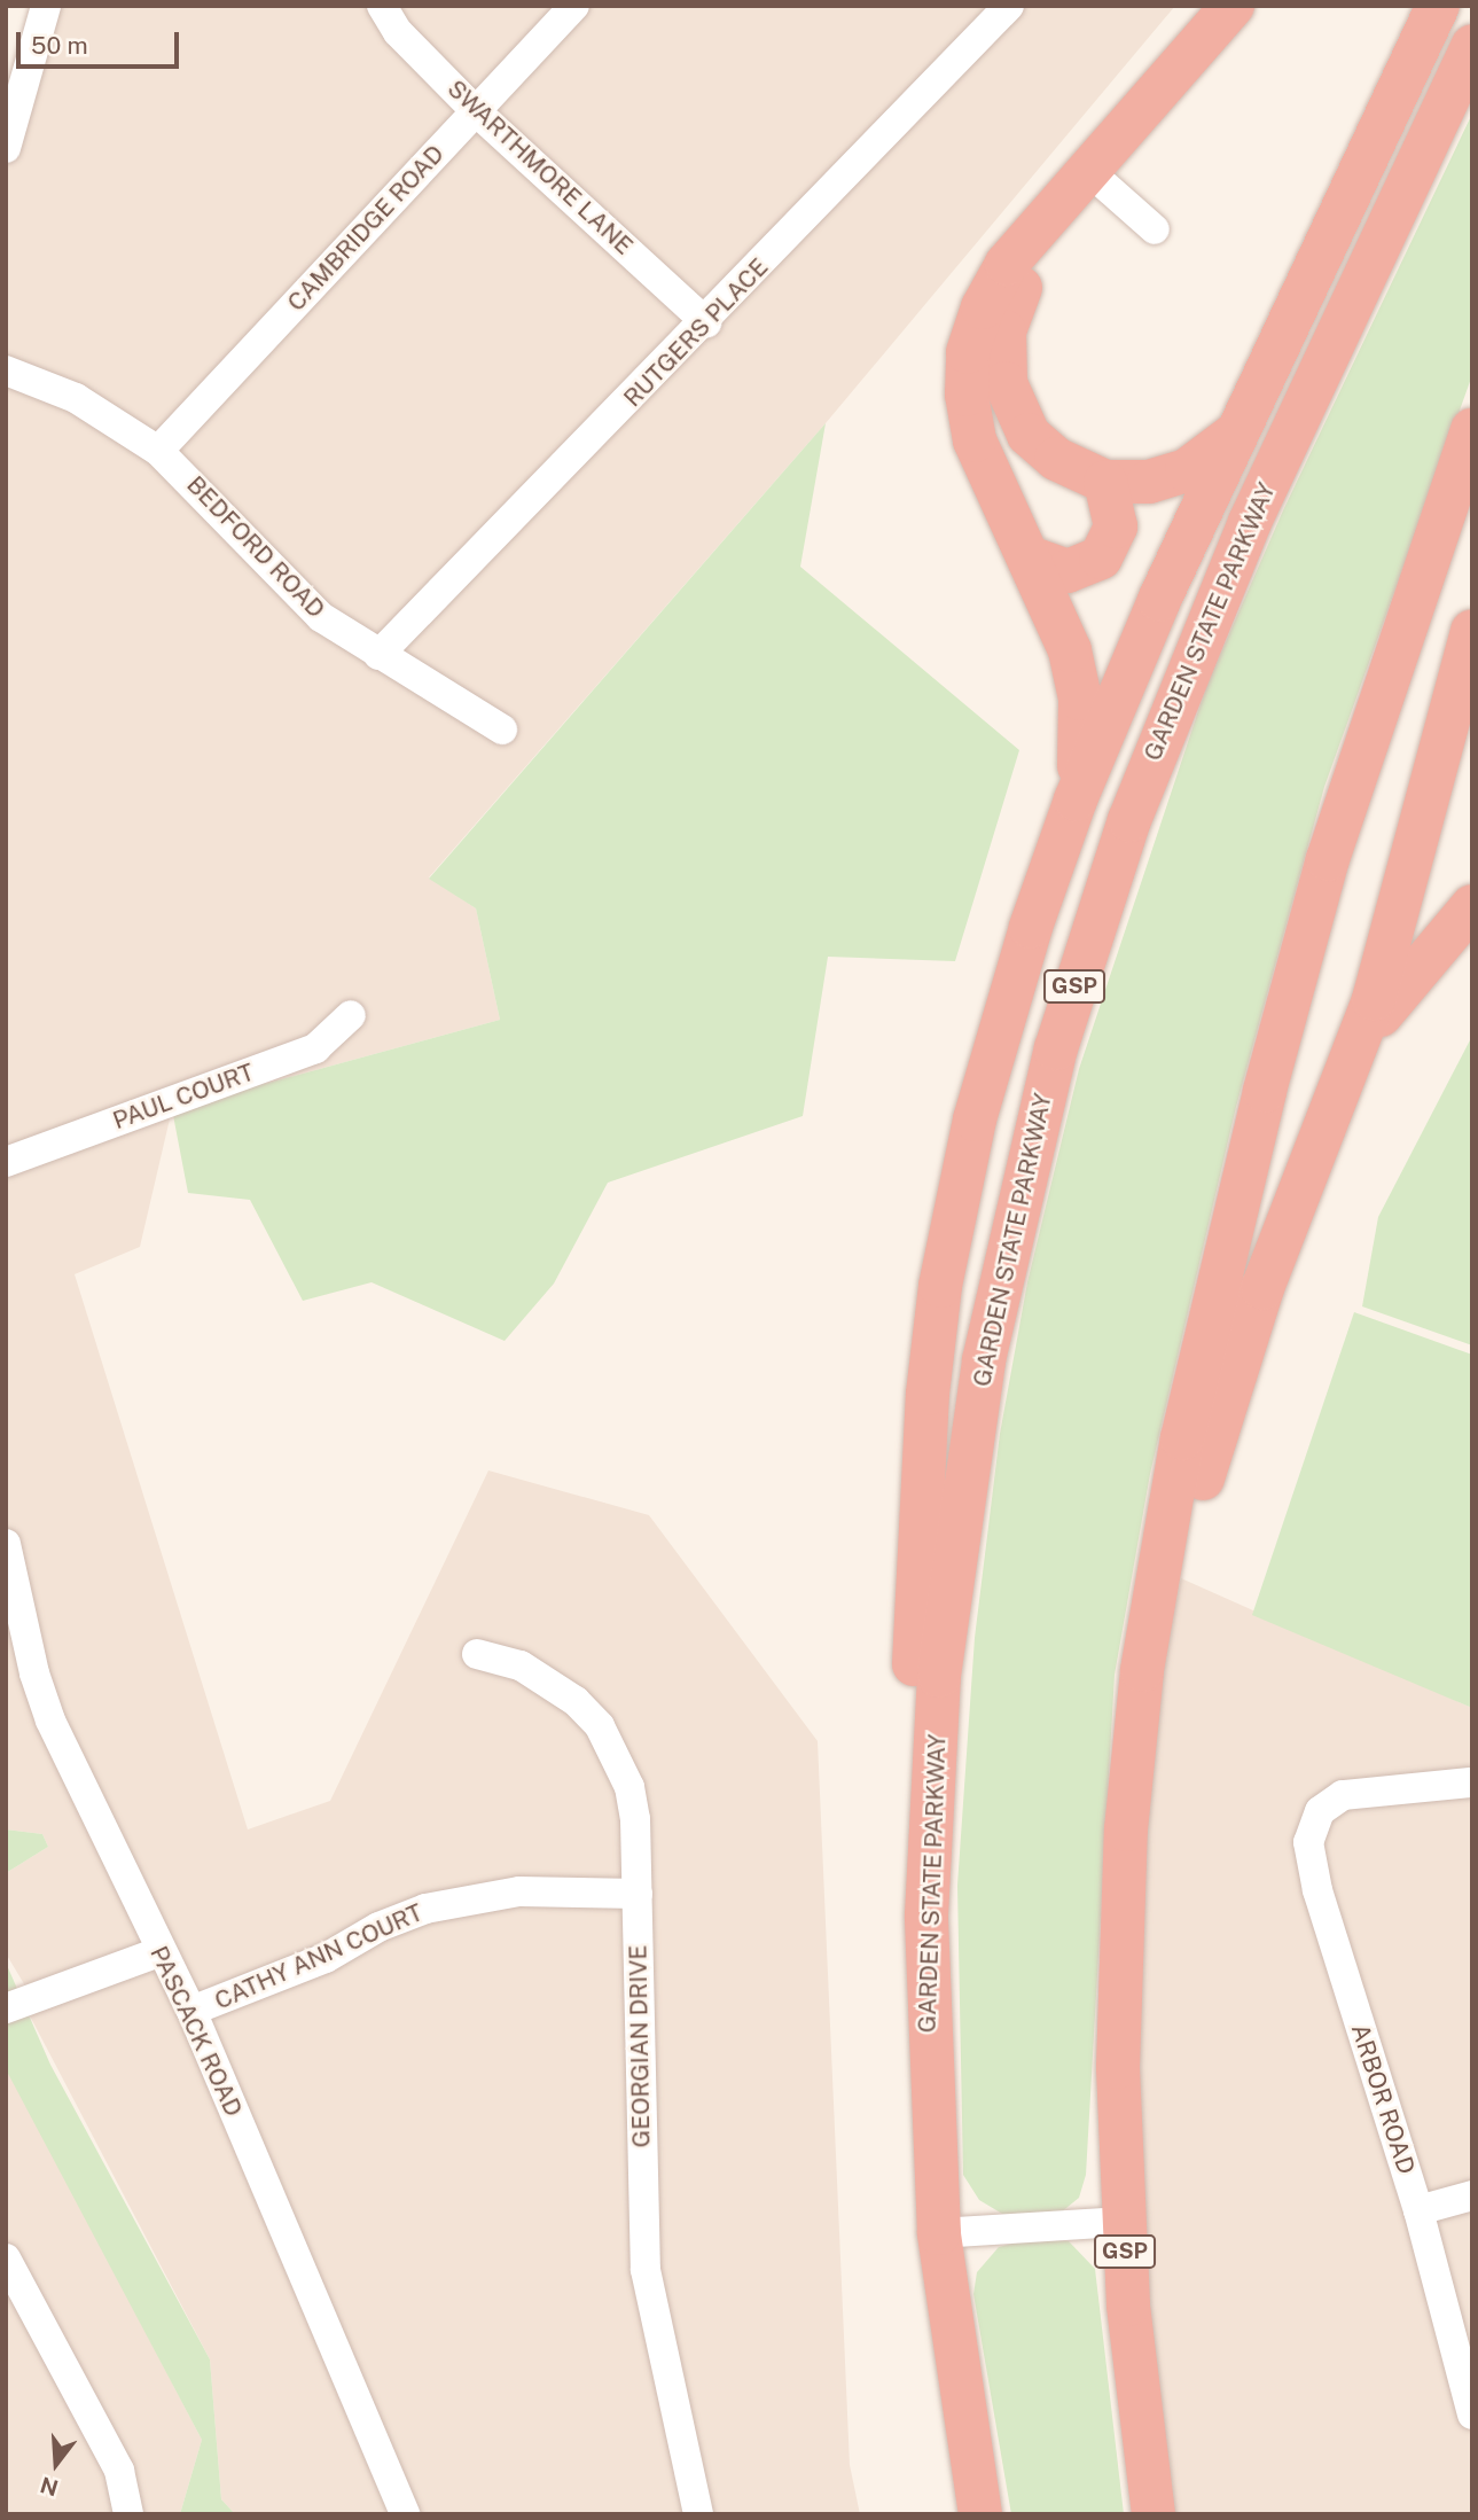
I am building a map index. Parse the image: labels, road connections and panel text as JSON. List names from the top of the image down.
{
  "streets": {
    "highway": ["GARDEN STATE PARKWAY", "GSP"],
    "street": [
      "SWARTHMORE LANE",
      "CAMBRIDGE ROAD",
      "RUTGERS PLACE",
      "BEDFORD ROAD",
      "PAUL COURT",
      "CATHY ANN COURT",
      "PASCACK ROAD",
      "GEORGIAN DRIVE",
      "ARBOR ROAD"
    ]
  },
  "crossings": [
    ["SWARTHMORE LANE", "CAMBRIDGE ROAD"],
    ["SWARTHMORE LANE", "RUTGERS PLACE"],
    ["CAMBRIDGE ROAD", "BEDFORD ROAD"],
    ["RUTGERS PLACE", "BEDFORD ROAD"],
    ["CATHY ANN COURT", "PASCACK ROAD"],
    ["CATHY ANN COURT", "GEORGIAN DRIVE"]
  ],
  "scale_bar": "50 m",
  "north": "bottom"
}
